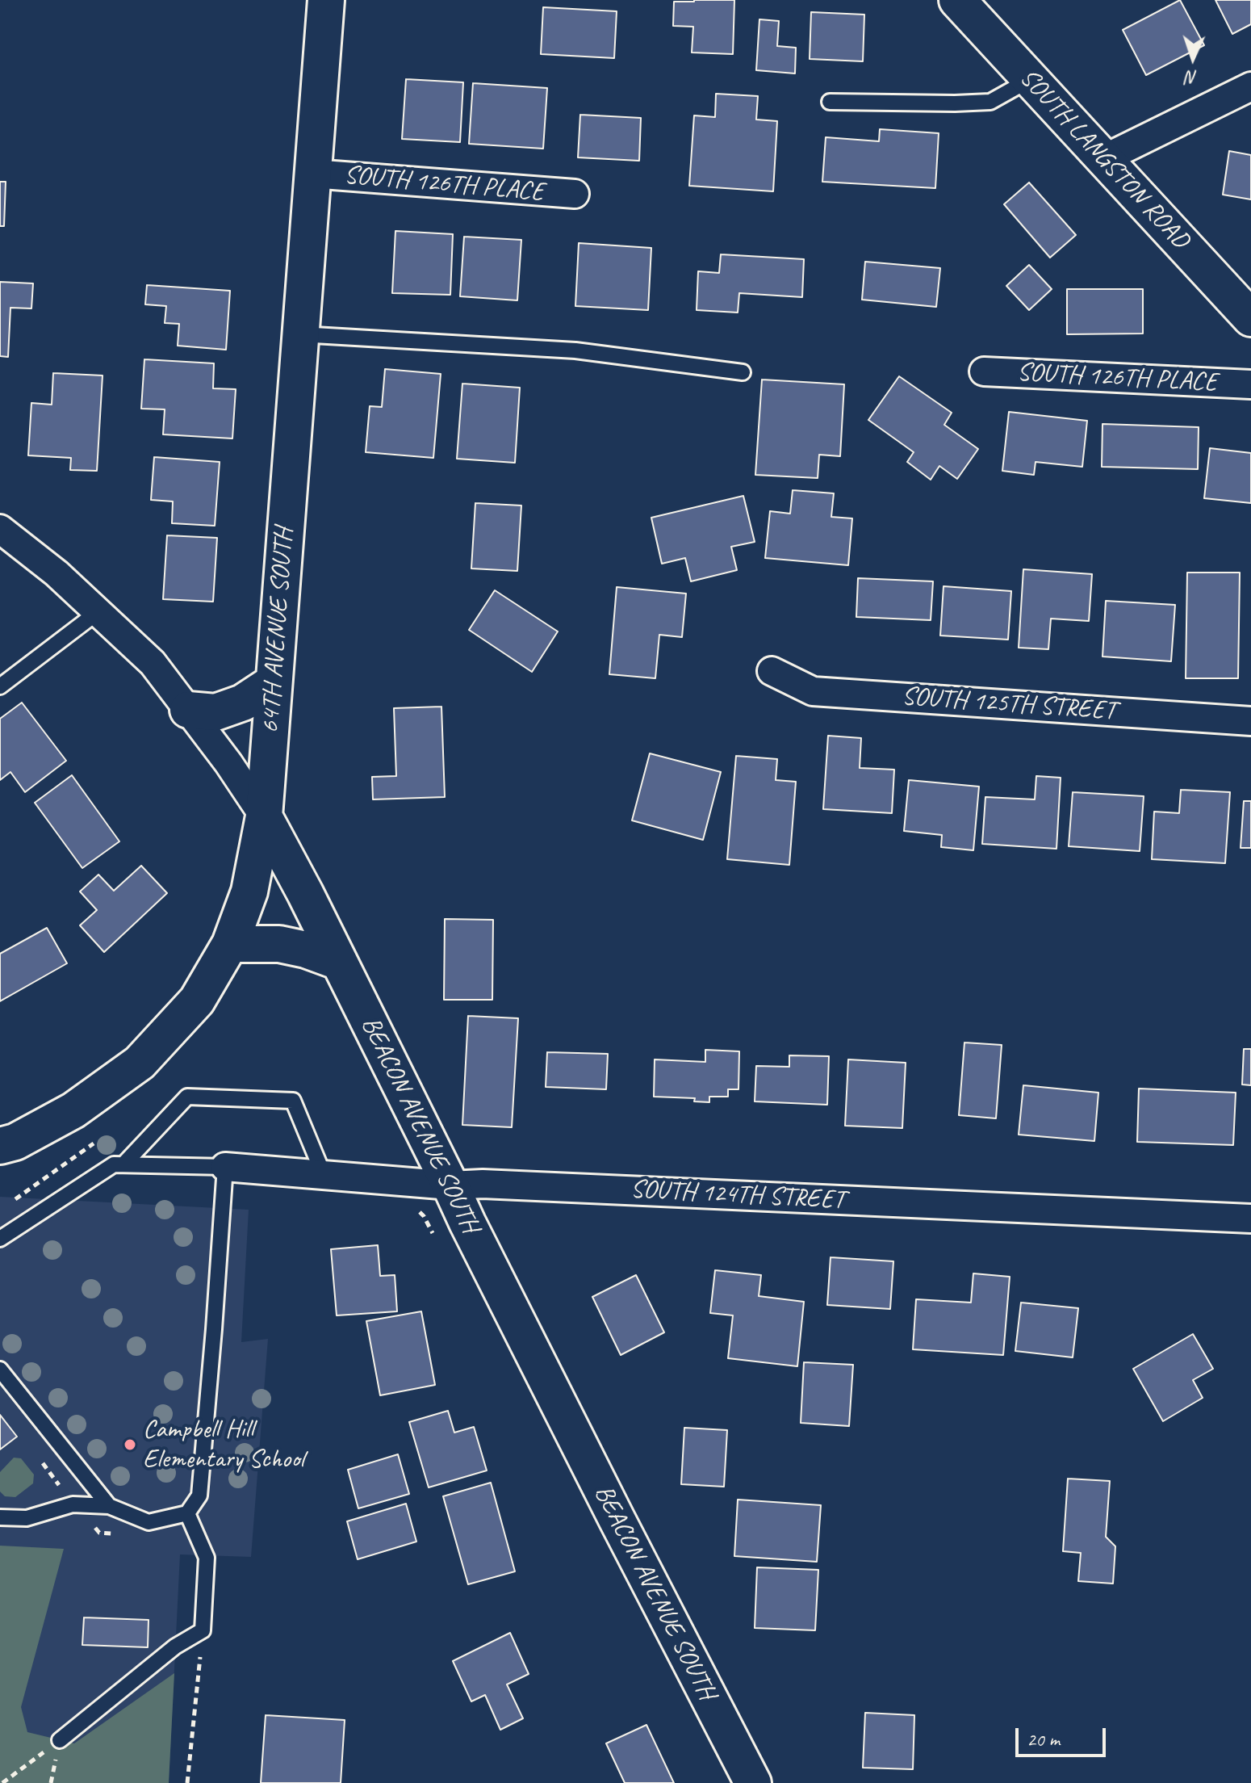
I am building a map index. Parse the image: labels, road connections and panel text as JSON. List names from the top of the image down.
{
  "streets": {
    "street": [
      "SOUTH LANGSTON ROAD",
      "SOUTH 126TH PLACE",
      "64TH AVENUE SOUTH",
      "SOUTH 125TH STREET",
      "BEACON AVENUE SOUTH",
      "SOUTH 124TH STREET"
    ]
  },
  "crossings": [
    ["SOUTH 126TH PLACE", "64TH AVENUE SOUTH"],
    ["64TH AVENUE SOUTH", "BEACON AVENUE SOUTH"],
    ["BEACON AVENUE SOUTH", "SOUTH 124TH STREET"]
  ],
  "places": ["Campbell Hill Elementary School"],
  "scale_bar": "20 m",
  "north": "bottom"
}
